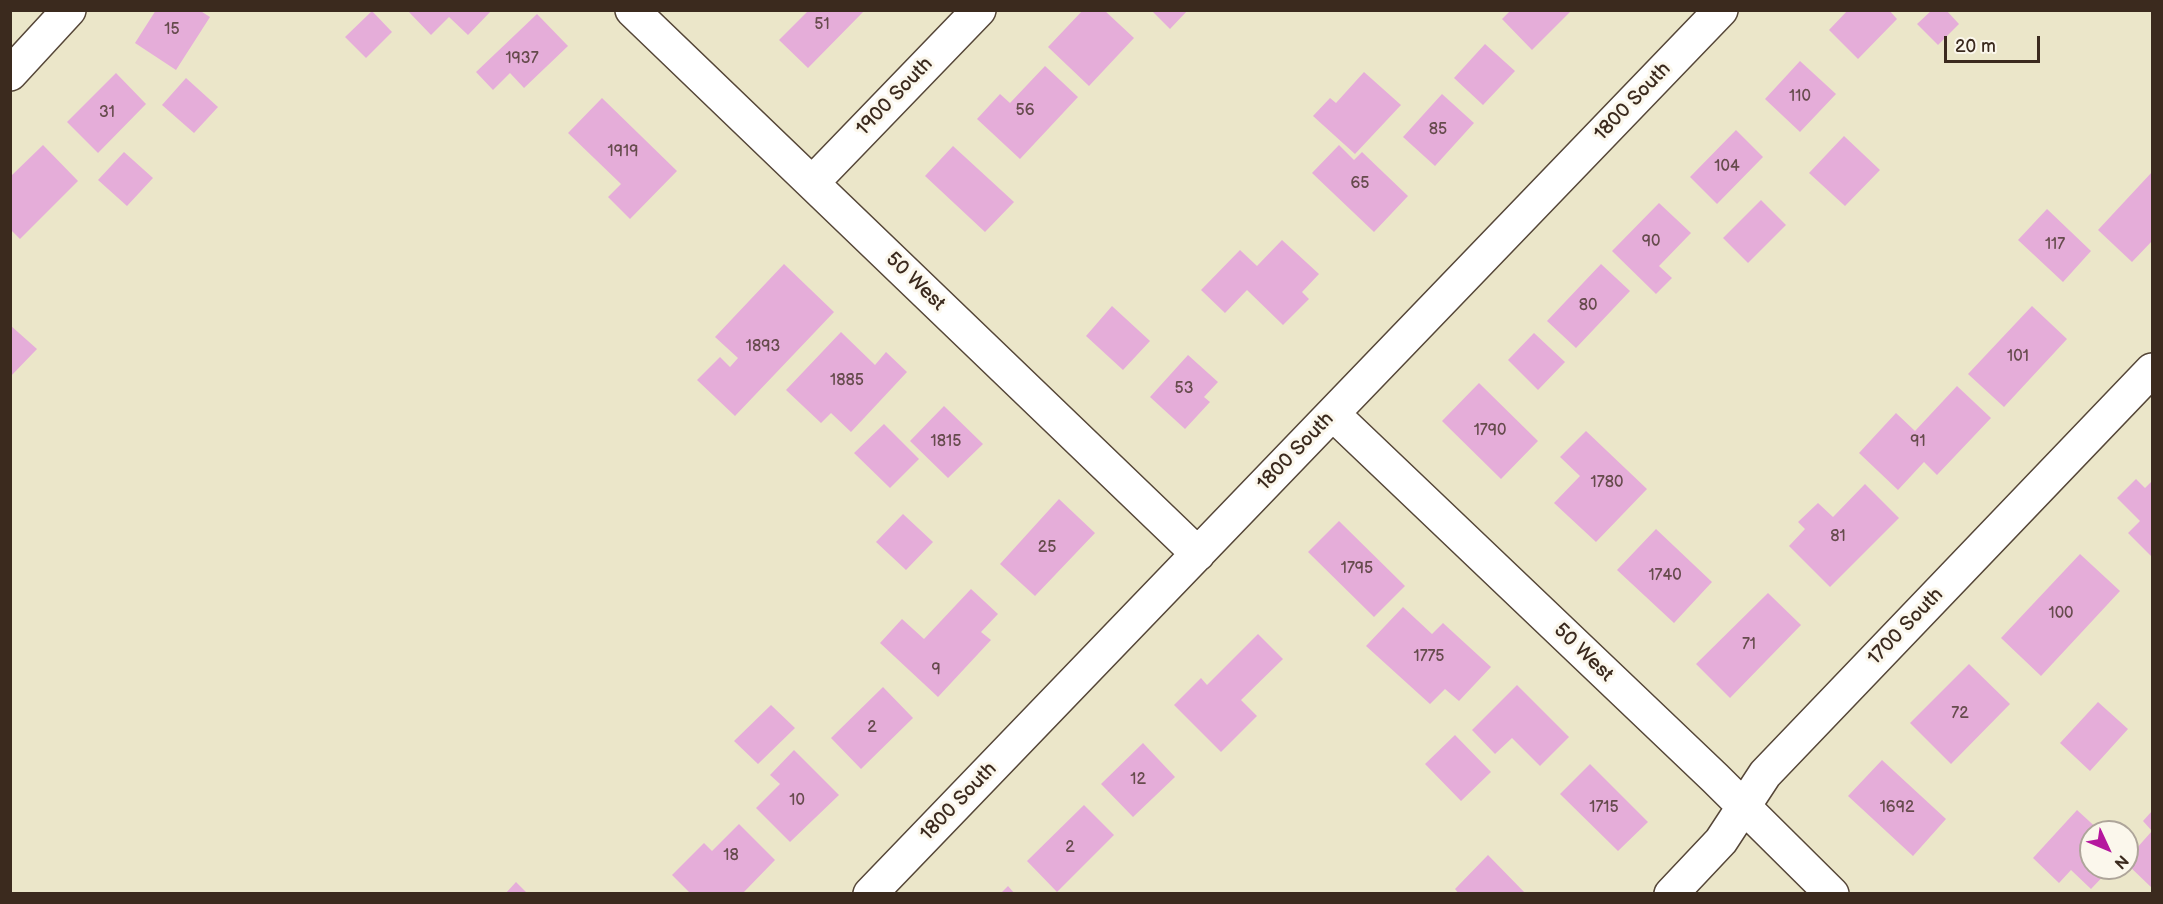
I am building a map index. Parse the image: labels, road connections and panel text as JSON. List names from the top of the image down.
{
  "streets": {
    "street": [
      "1900 South",
      "1800 South",
      "50 West",
      "1700 South"
    ]
  },
  "crossings": [
    ["1900 South", "50 West"],
    ["1800 South", "50 West"],
    ["50 West", "1700 South"]
  ],
  "house_numbers": [
    "51",
    "15",
    "1937",
    "110",
    "56",
    "31",
    "85",
    "1919",
    "104",
    "65",
    "90",
    "117",
    "80",
    "1893",
    "101",
    "1885",
    "53",
    "1790",
    "1815",
    "91",
    "1780",
    "81",
    "25",
    "1795",
    "1740",
    "100",
    "71",
    "1775",
    "9",
    "72",
    "2",
    "12",
    "10",
    "1715",
    "1692",
    "2",
    "18"
  ],
  "scale_bar": "20 m",
  "north": "bottom right"
}
